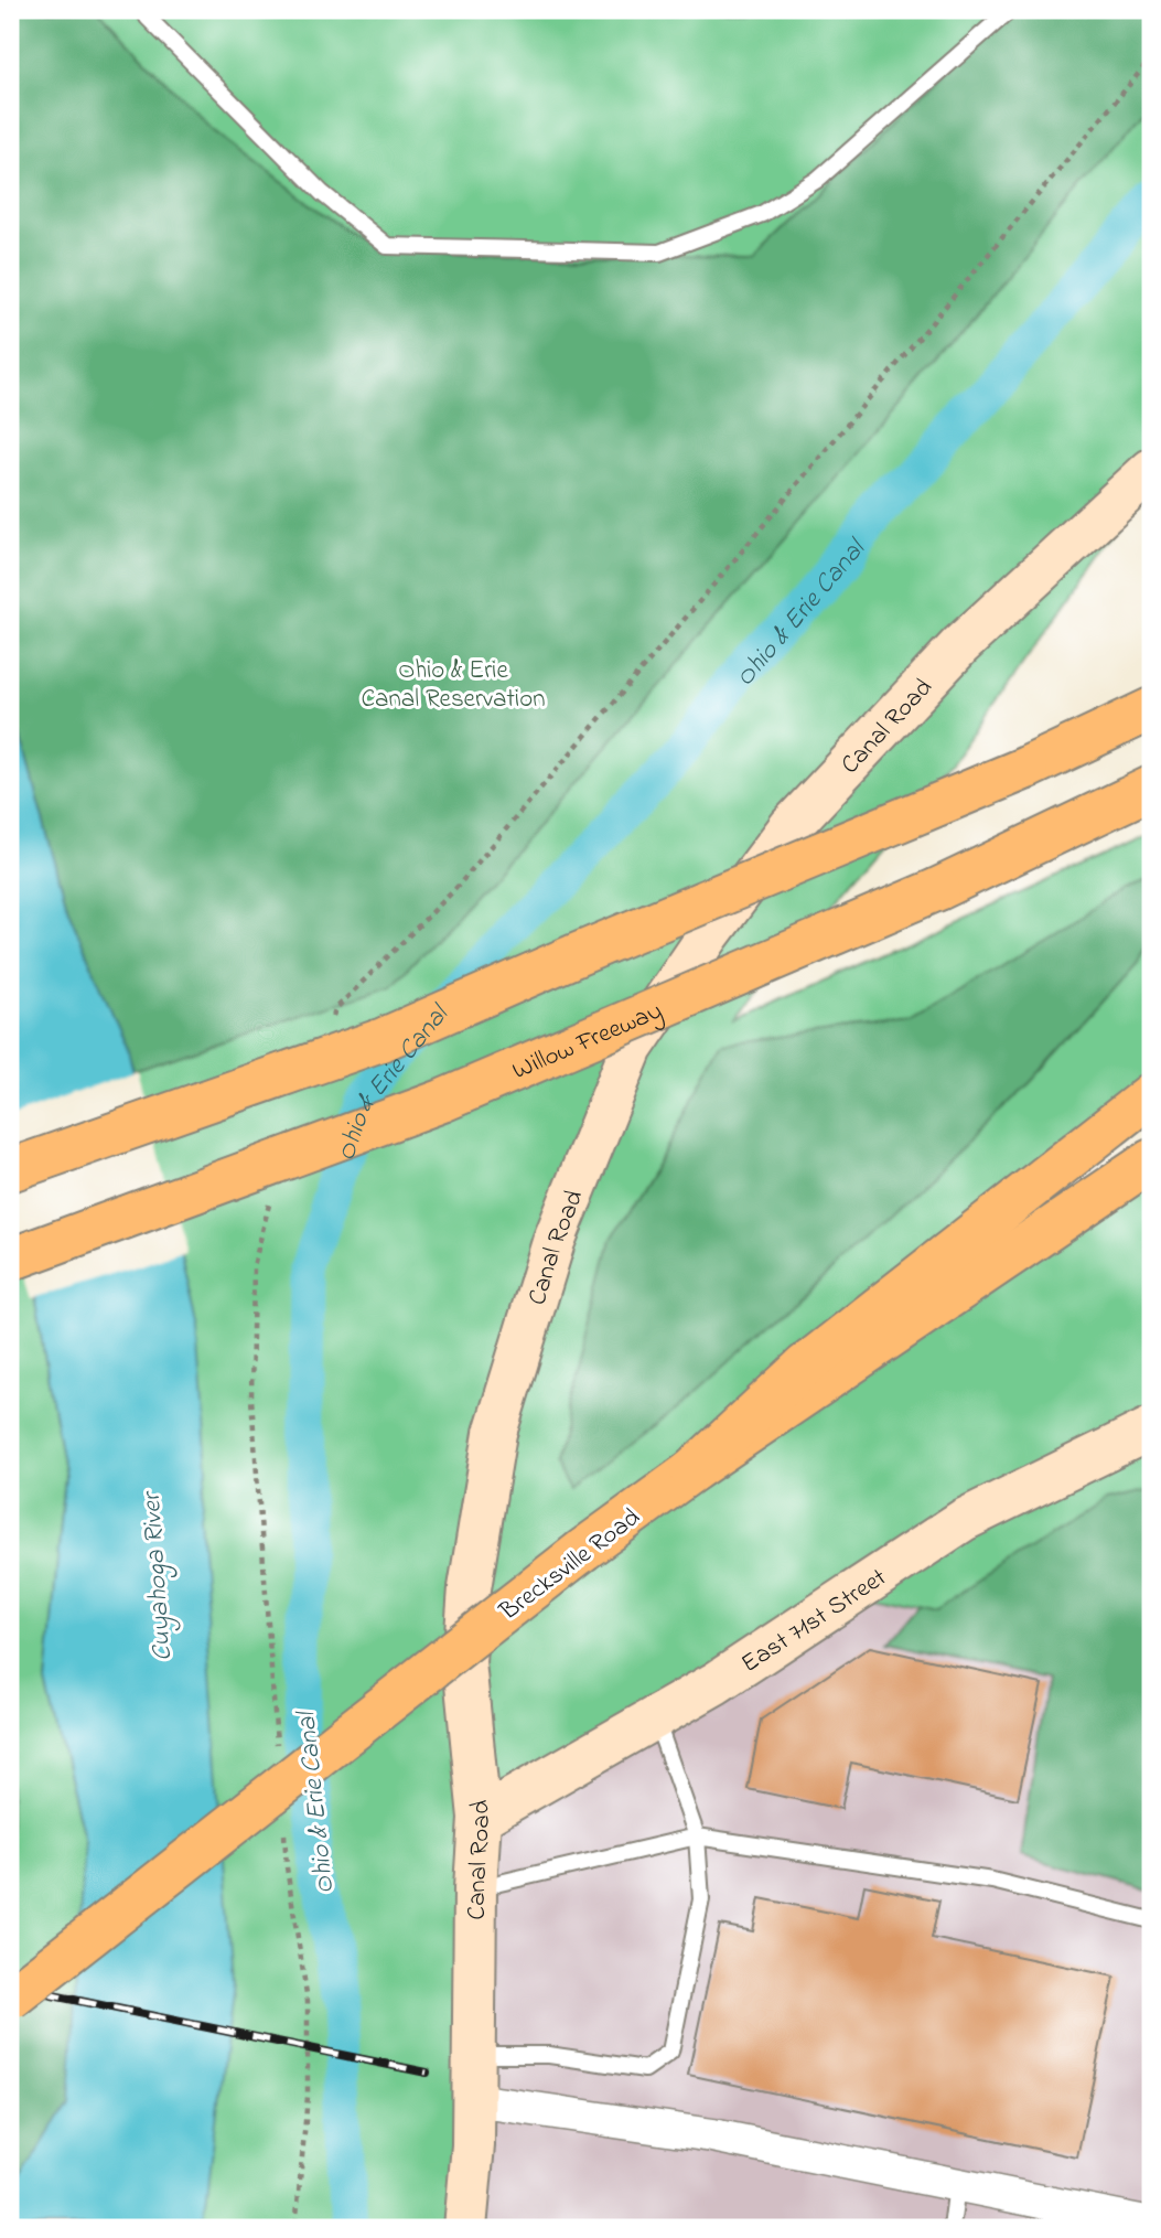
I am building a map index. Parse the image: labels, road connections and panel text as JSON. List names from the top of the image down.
{
  "streets": {
    "main road": ["Willow Freeway", "Brecksville Road"],
    "street": ["Canal Road", "East 71st Street"]
  },
  "crossings": [
    ["Canal Road", "East 71st Street"]
  ],
  "water": ["Ohio & Erie Canal", "Cuyahoga River"],
  "parks": ["Ohio & Erie Canal Reservation"]
}
